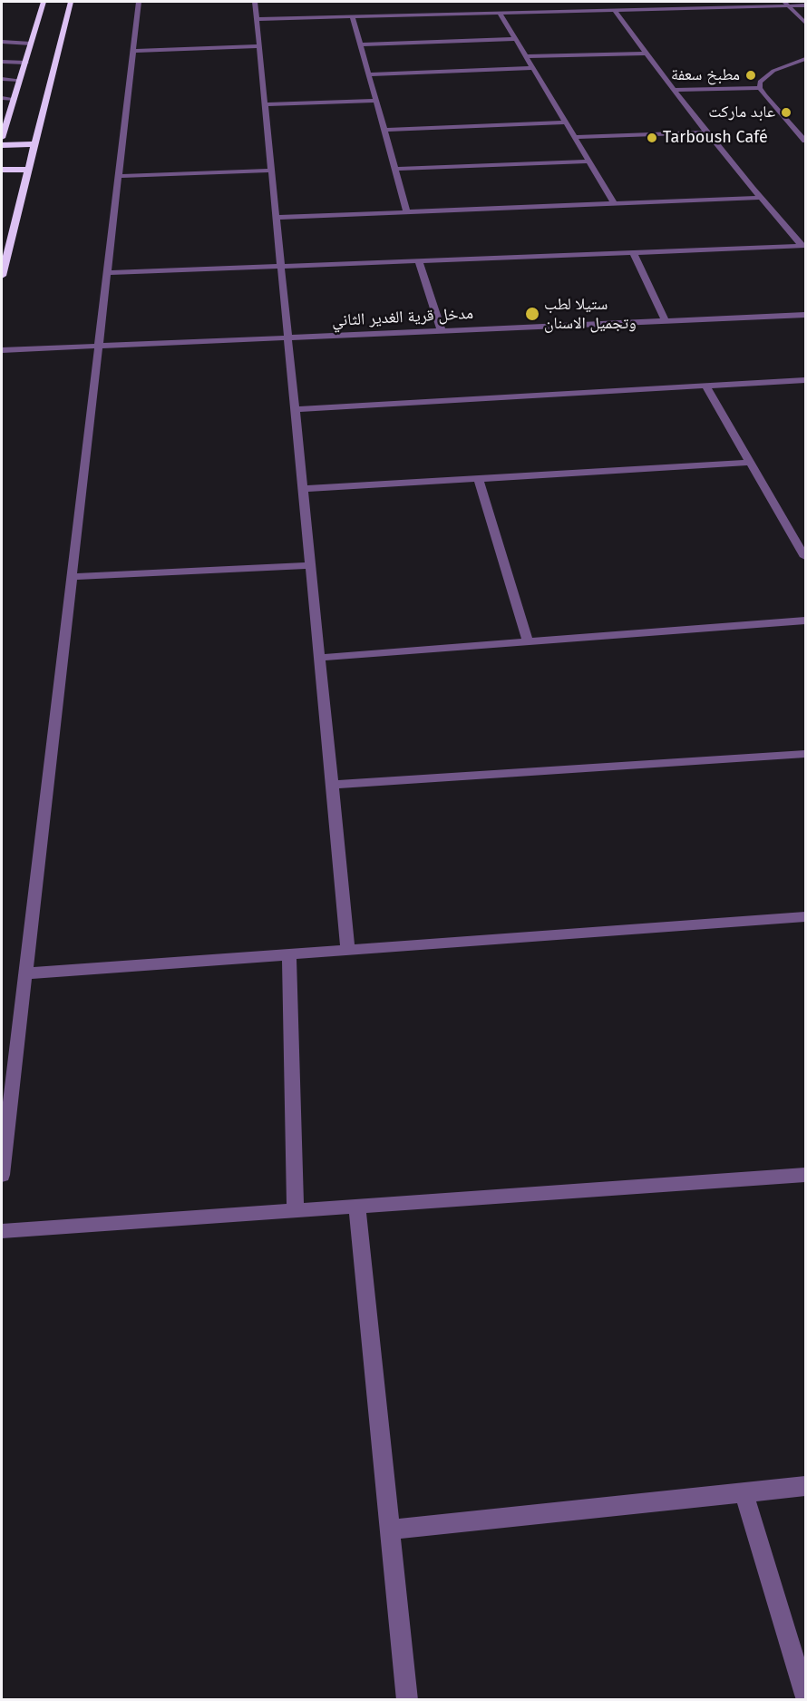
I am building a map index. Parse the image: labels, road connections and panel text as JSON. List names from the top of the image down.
{
  "streets": {
    "street": ["مدخل قرية الغدير الثاني"]
  },
  "places": [
    "مطبخ سعفة",
    "عابد ماركت",
    "Tarboush Café",
    "ستيلا لطب وتجميل الاسنان"
  ]
}
